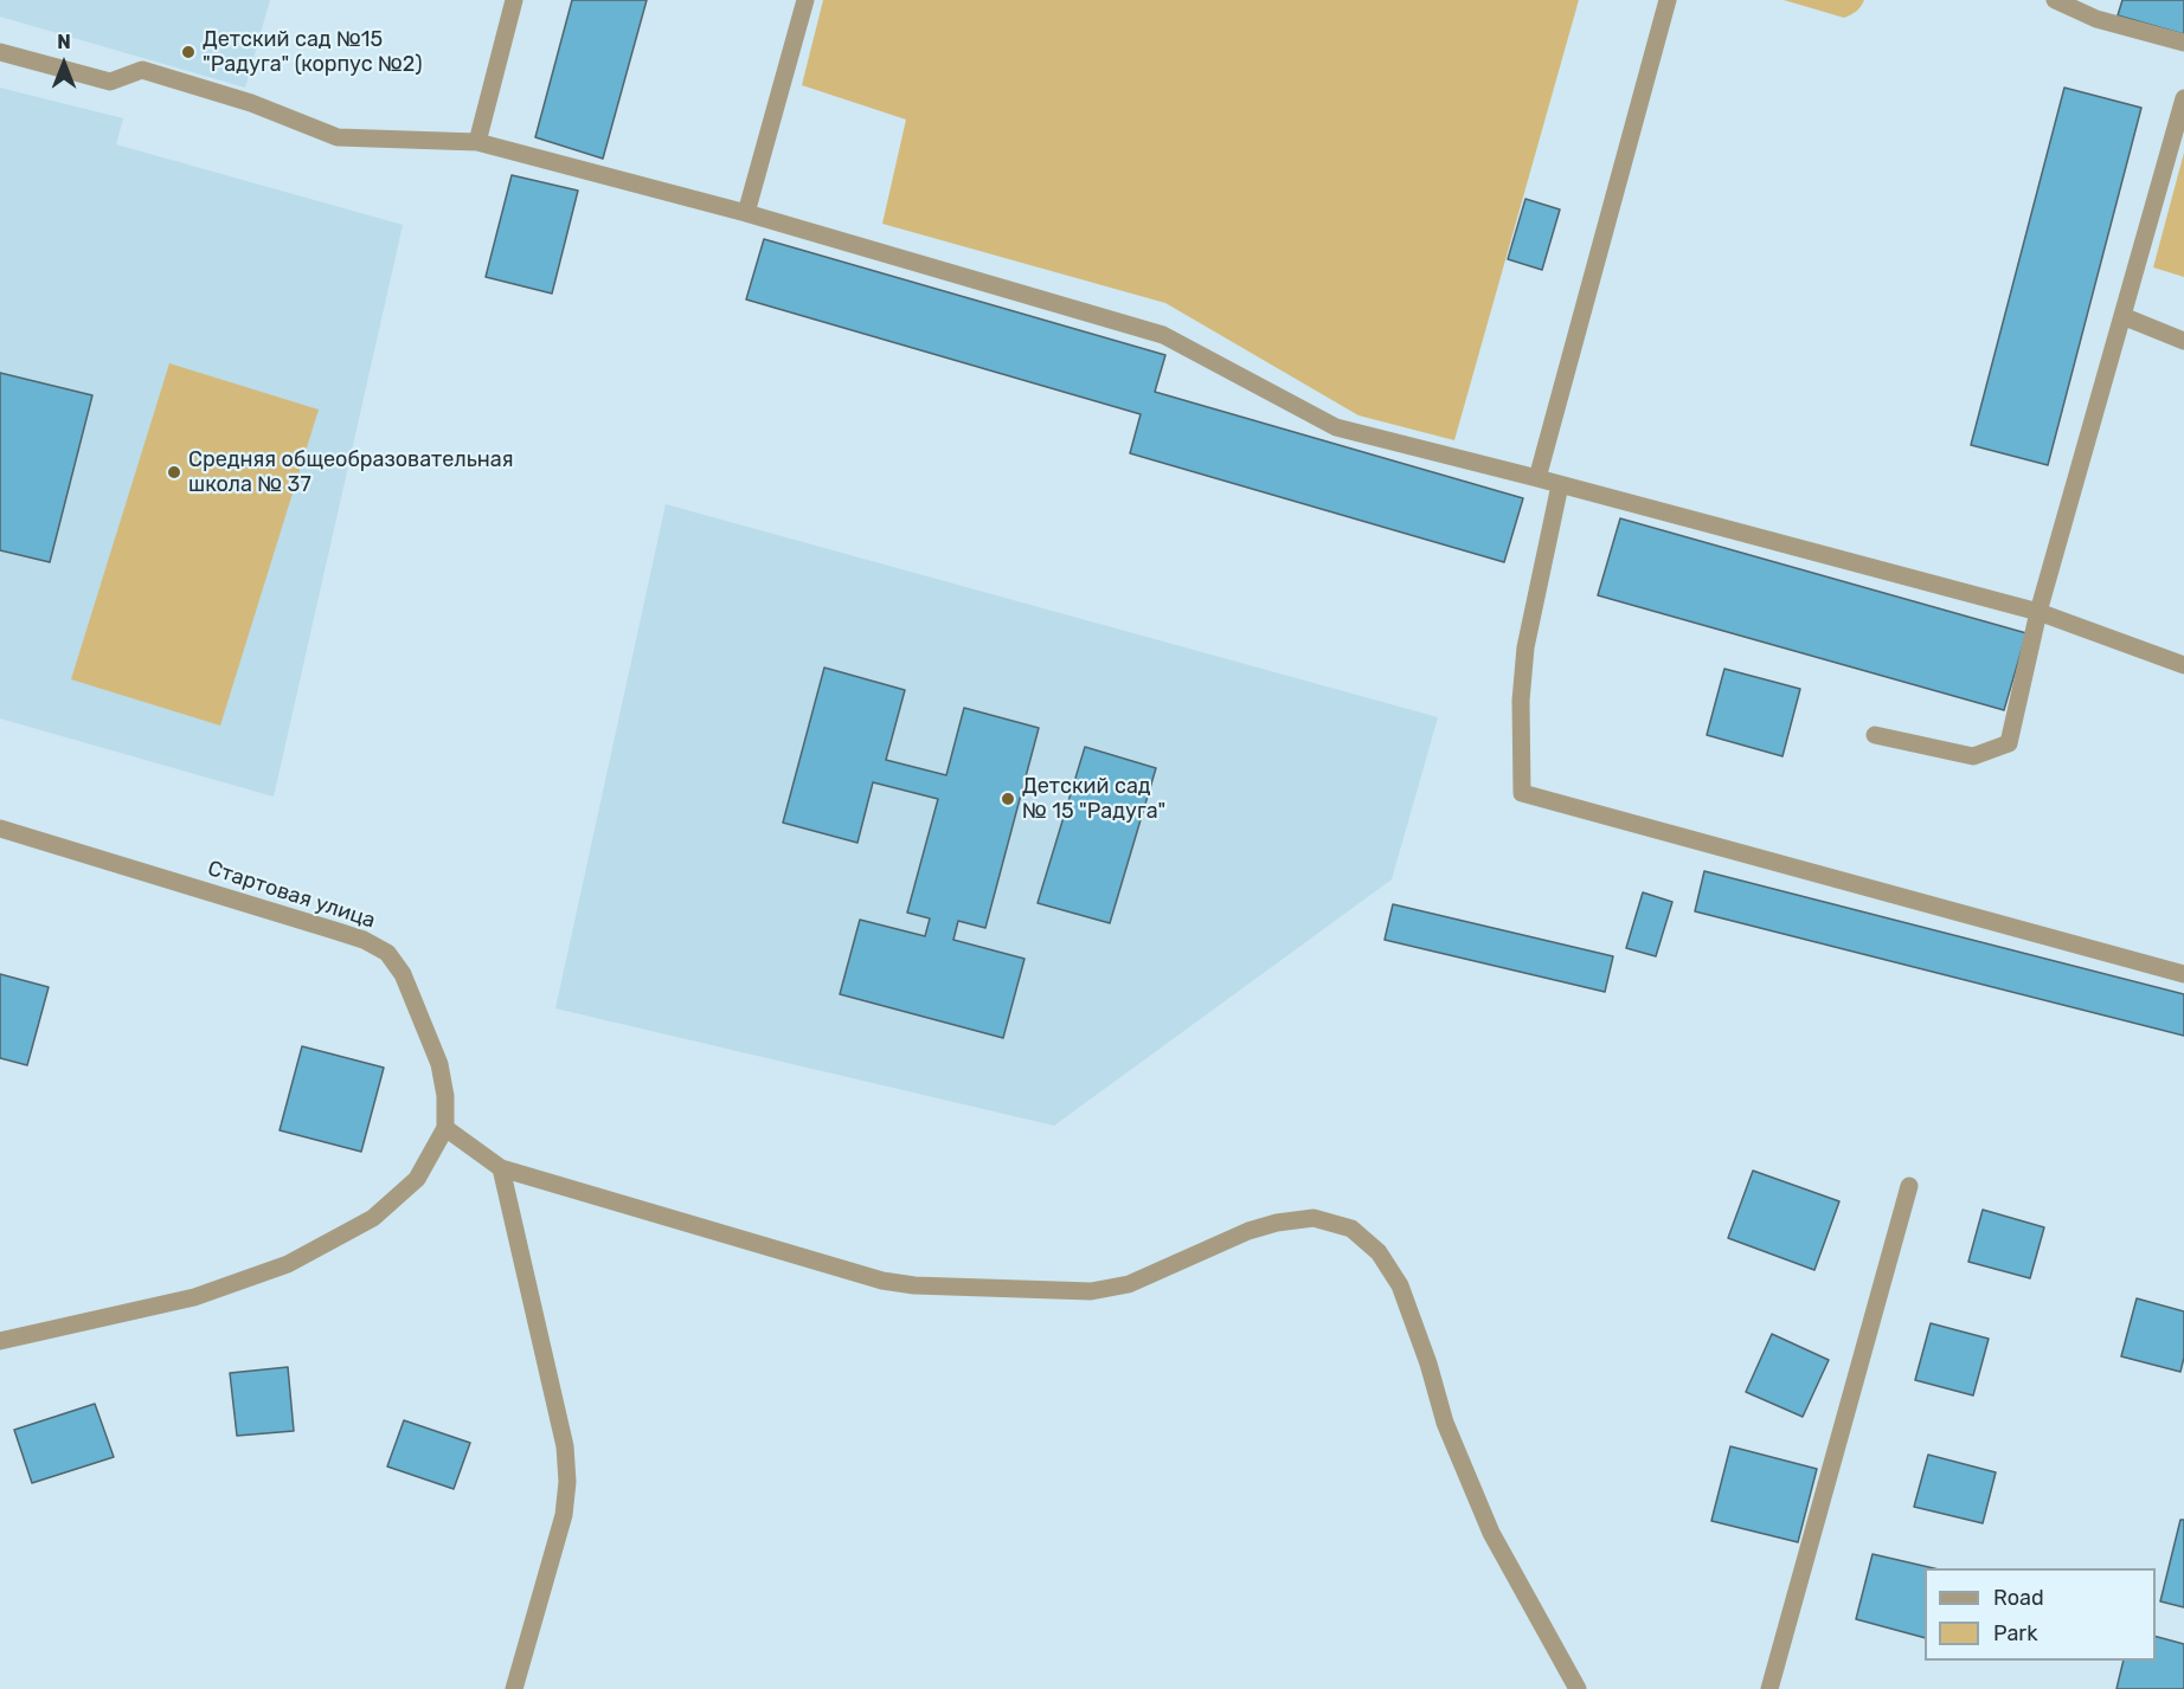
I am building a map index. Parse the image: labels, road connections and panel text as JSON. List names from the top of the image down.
{
  "streets": {
    "street": ["Стартовая улица"]
  },
  "places": ["Детский сад №15 \"Радуга\" (корпус №2)", "Средняя общеобразовательная школа № 37", "Детский сад № 15 \"Радуга\""],
  "legend": ["Road", "Park"],
  "north": "top"
}
